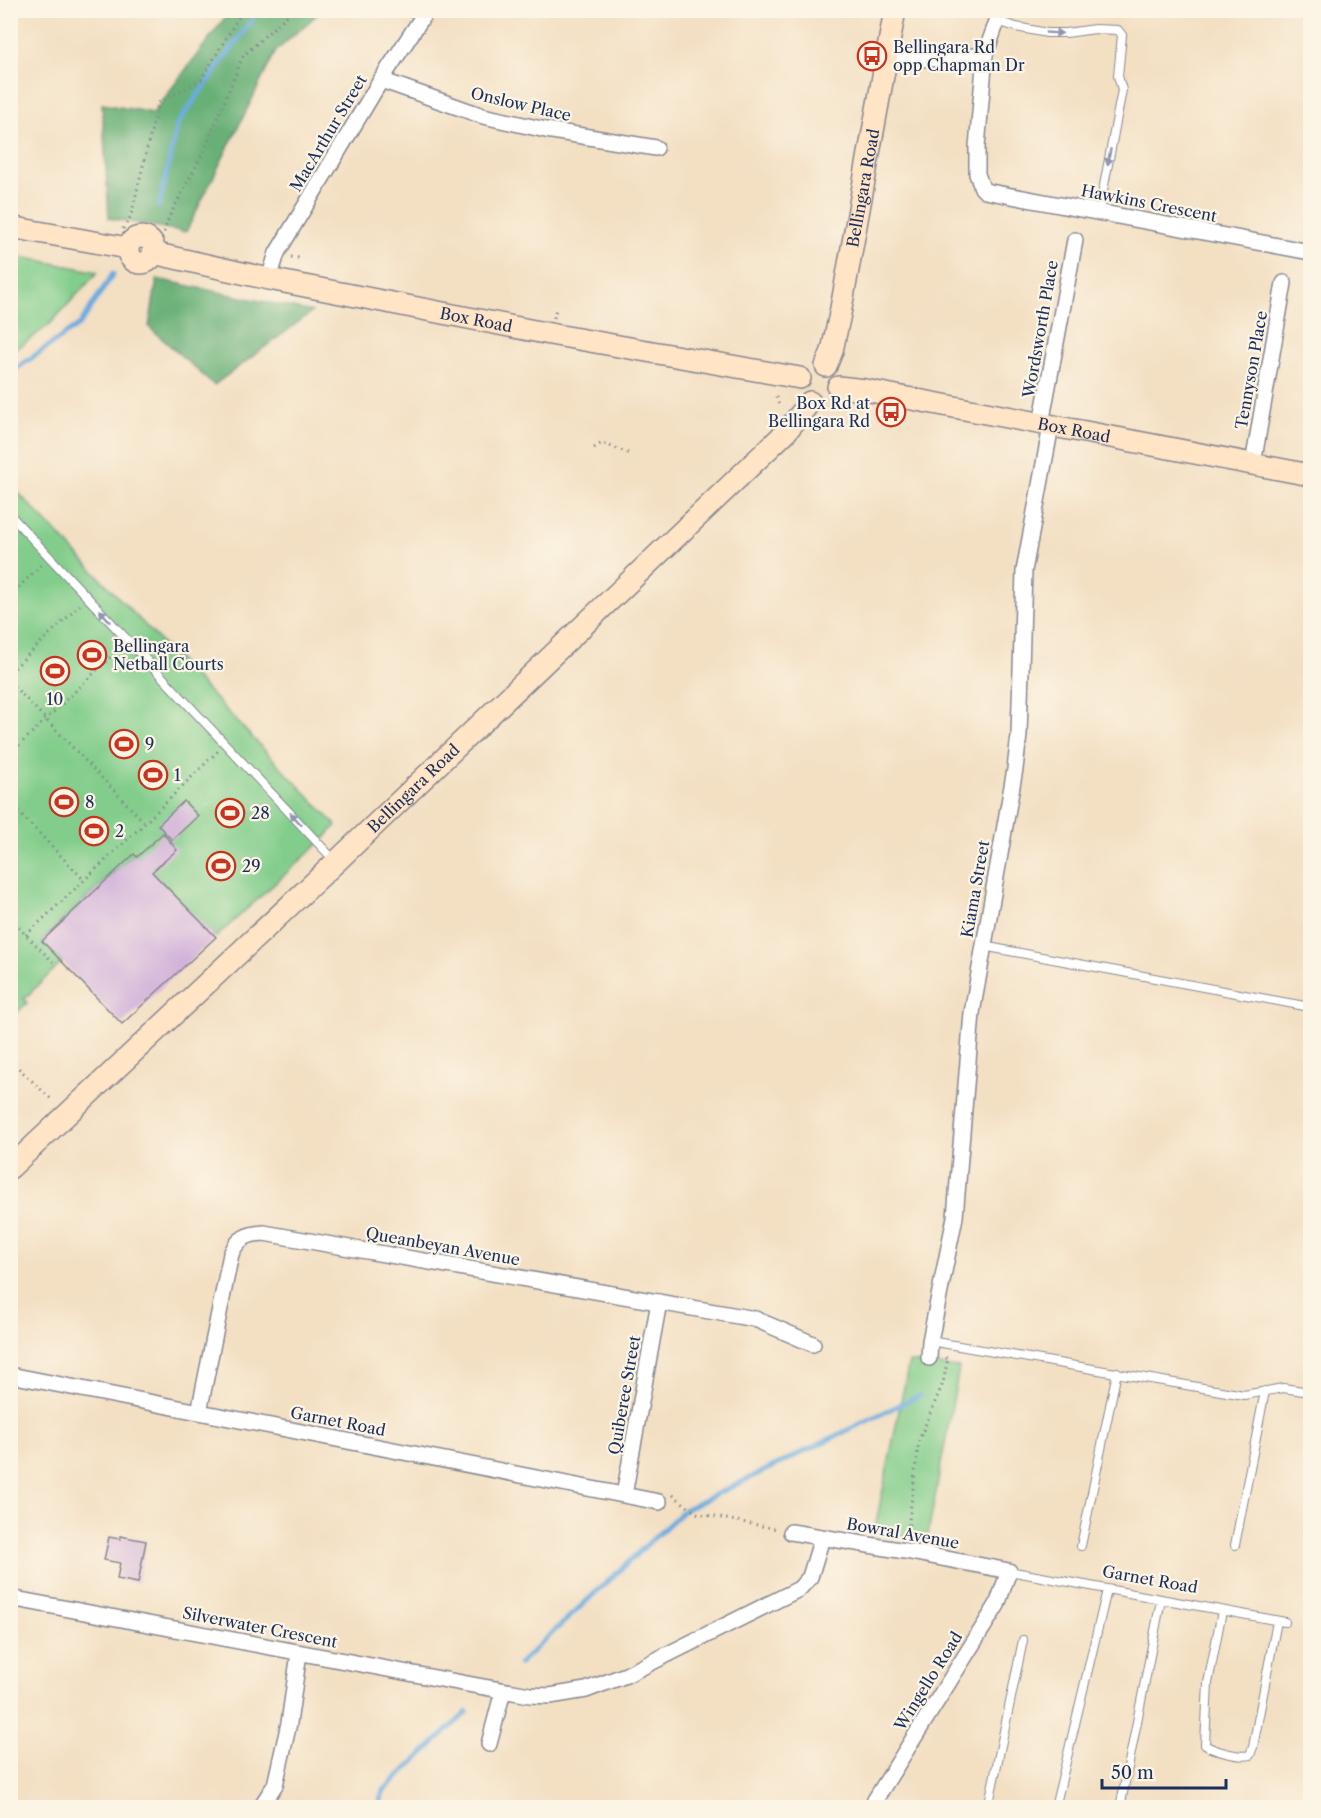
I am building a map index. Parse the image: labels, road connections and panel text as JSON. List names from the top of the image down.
{
  "streets": {
    "street": [
      "Onslow Place",
      "MacArthur Street",
      "Bellingara Road",
      "Hawkins Crescent",
      "Box Road",
      "Wordsworth Place",
      "Tennyson Place",
      "Kiama Street",
      "Queanbeyan Avenue",
      "Quiberee Street",
      "Garnet Road",
      "Bowral Avenue",
      "Silverwater Crescent",
      "Wingello Road"
    ]
  },
  "crossings": [
    ["Onslow Place", "MacArthur Street"],
    ["MacArthur Street", "Box Road"],
    ["Bellingara Road", "Box Road"],
    ["Box Road", "Wordsworth Place"],
    ["Box Road", "Tennyson Place"],
    ["Box Road", "Kiama Street"],
    ["Wordsworth Place", "Kiama Street"],
    ["Queanbeyan Avenue", "Quiberee Street"],
    ["Queanbeyan Avenue", "Garnet Road"],
    ["Quiberee Street", "Garnet Road"],
    ["Garnet Road", "Bowral Avenue"],
    ["Garnet Road", "Wingello Road"],
    ["Bowral Avenue", "Silverwater Crescent"],
    ["Bowral Avenue", "Wingello Road"]
  ],
  "places": {
    "bus stop": ["Bellingara Rd opp Chapman Dr", "Box Rd at Bellingara Rd"],
    "sports": [
      "Bellingara Netball Courts",
      "10",
      "9",
      "1",
      "8",
      "28",
      "2",
      "29"
    ]
  },
  "scale_bar": "50 m"
}
